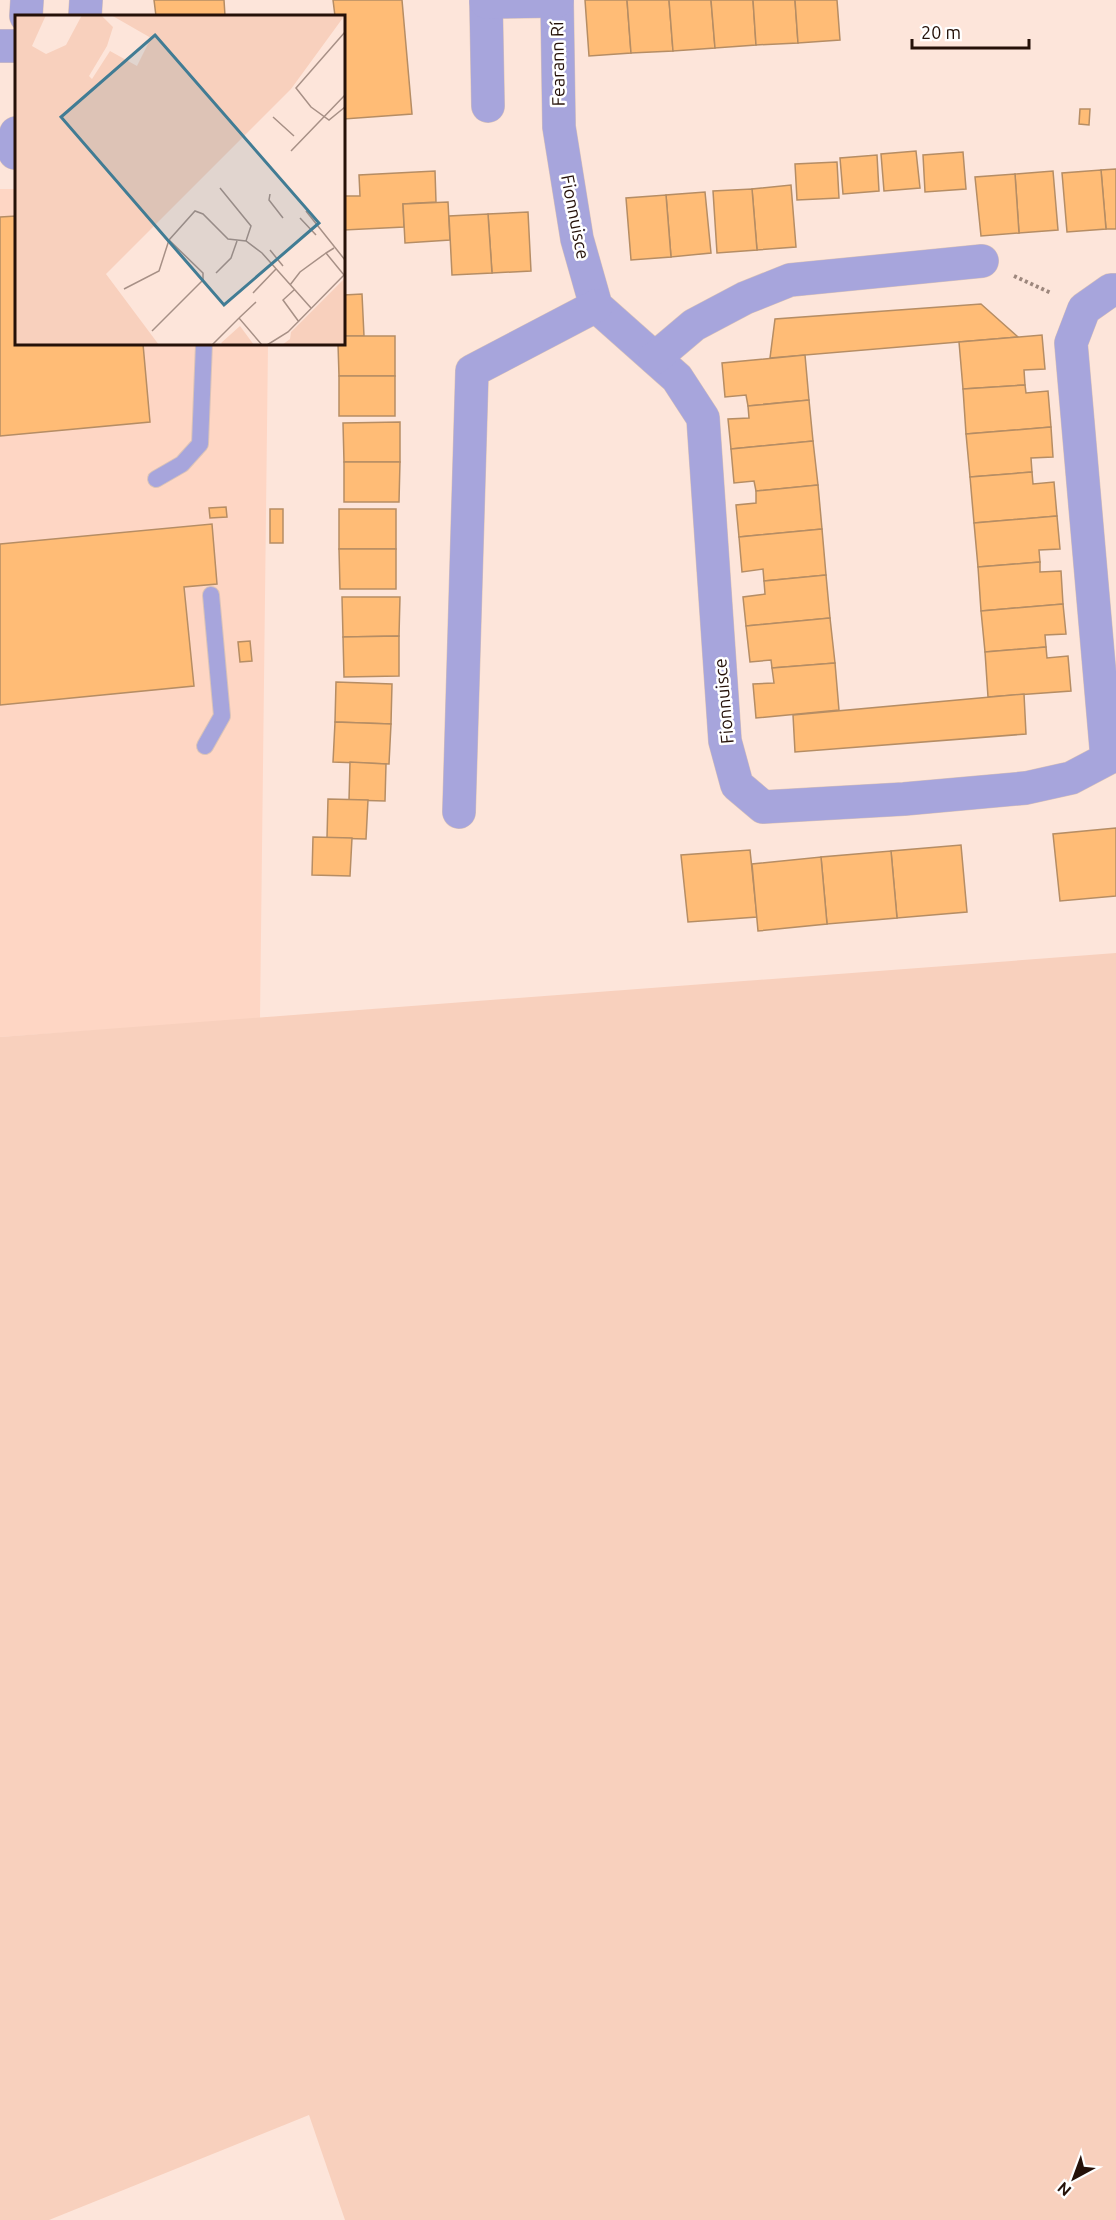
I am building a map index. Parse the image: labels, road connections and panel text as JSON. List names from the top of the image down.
{
  "streets": {
    "street": ["Fearann Rí", "Fionnuisce"]
  },
  "crossings": [
    ["Fearann Rí", "Fionnuisce"]
  ],
  "scale_bar": "20 m",
  "north": "bottom left"
}
